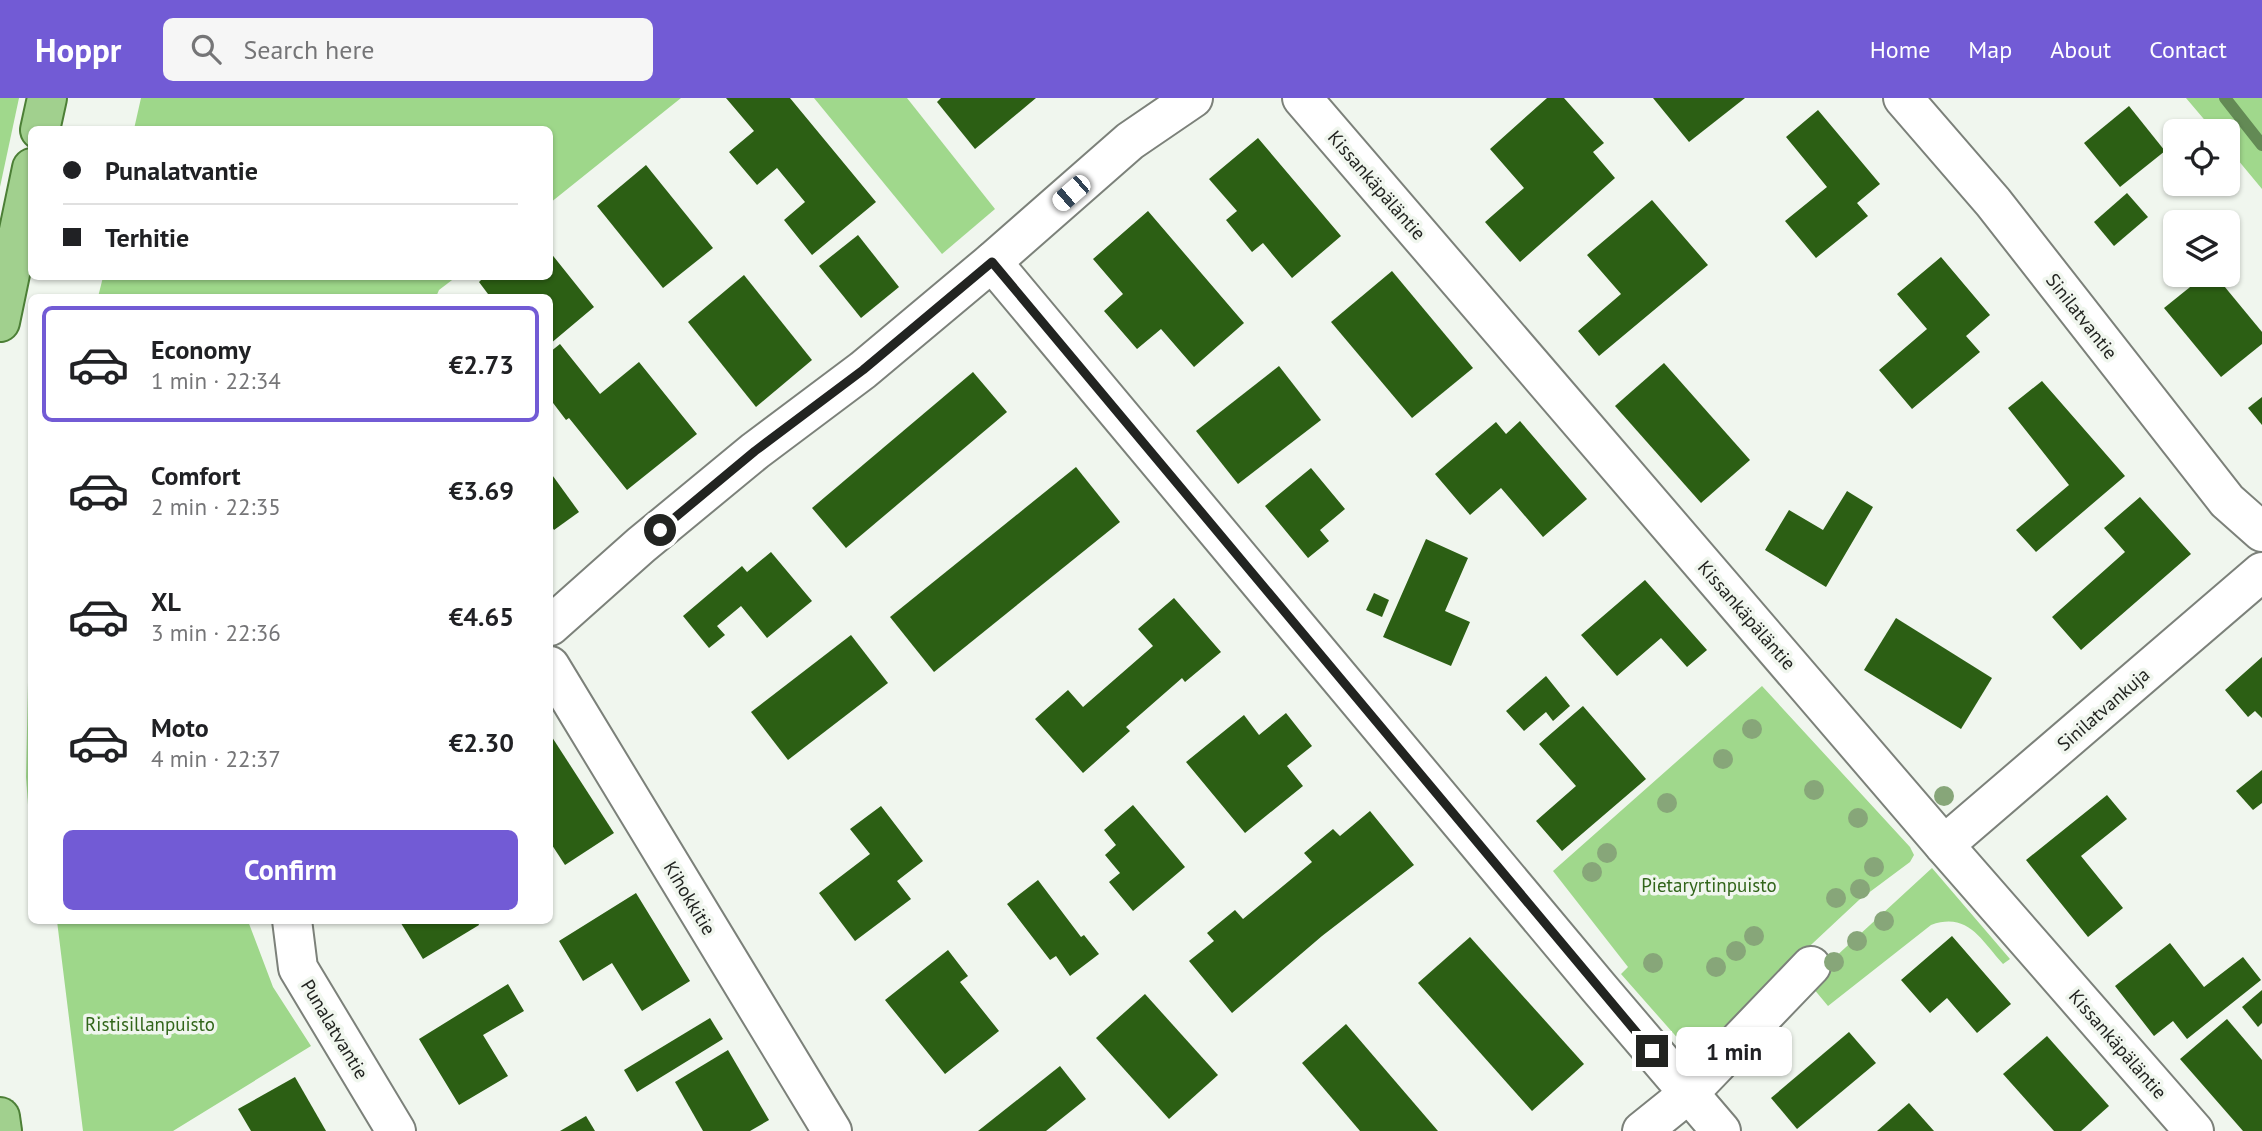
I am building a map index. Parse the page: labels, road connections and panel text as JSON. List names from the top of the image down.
{
  "streets": {
    "street": [
      "Kissankäpäläntie",
      "Sinilatvantie",
      "Sinilatvankuja",
      "Kihokkitie",
      "Punalatvantie"
    ]
  },
  "crossings": [
    ["Kissankäpäläntie", "Sinilatvankuja"]
  ],
  "parks": ["Pietaryrtinpuisto", "Ristisillanpuisto"],
  "page": {
    "header": "Hoppr",
    "search": "Search here",
    "nav": [
      "Home",
      "Map",
      "About",
      "Contact"
    ],
    "banner": ["Punalatvantie", "Terhitie"],
    "list": [
      {
        "name": "Economy",
        "note": "1 min · 22:34",
        "value": "€2.73"
      },
      {
        "name": "Comfort",
        "note": "2 min · 22:35",
        "value": "€3.69"
      },
      {
        "name": "XL",
        "note": "3 min · 22:36",
        "value": "€4.65"
      },
      {
        "name": "Moto",
        "note": "4 min · 22:37",
        "value": "€2.30"
      }
    ],
    "buttons": "Confirm",
    "bubble": "1 min"
  }
}
